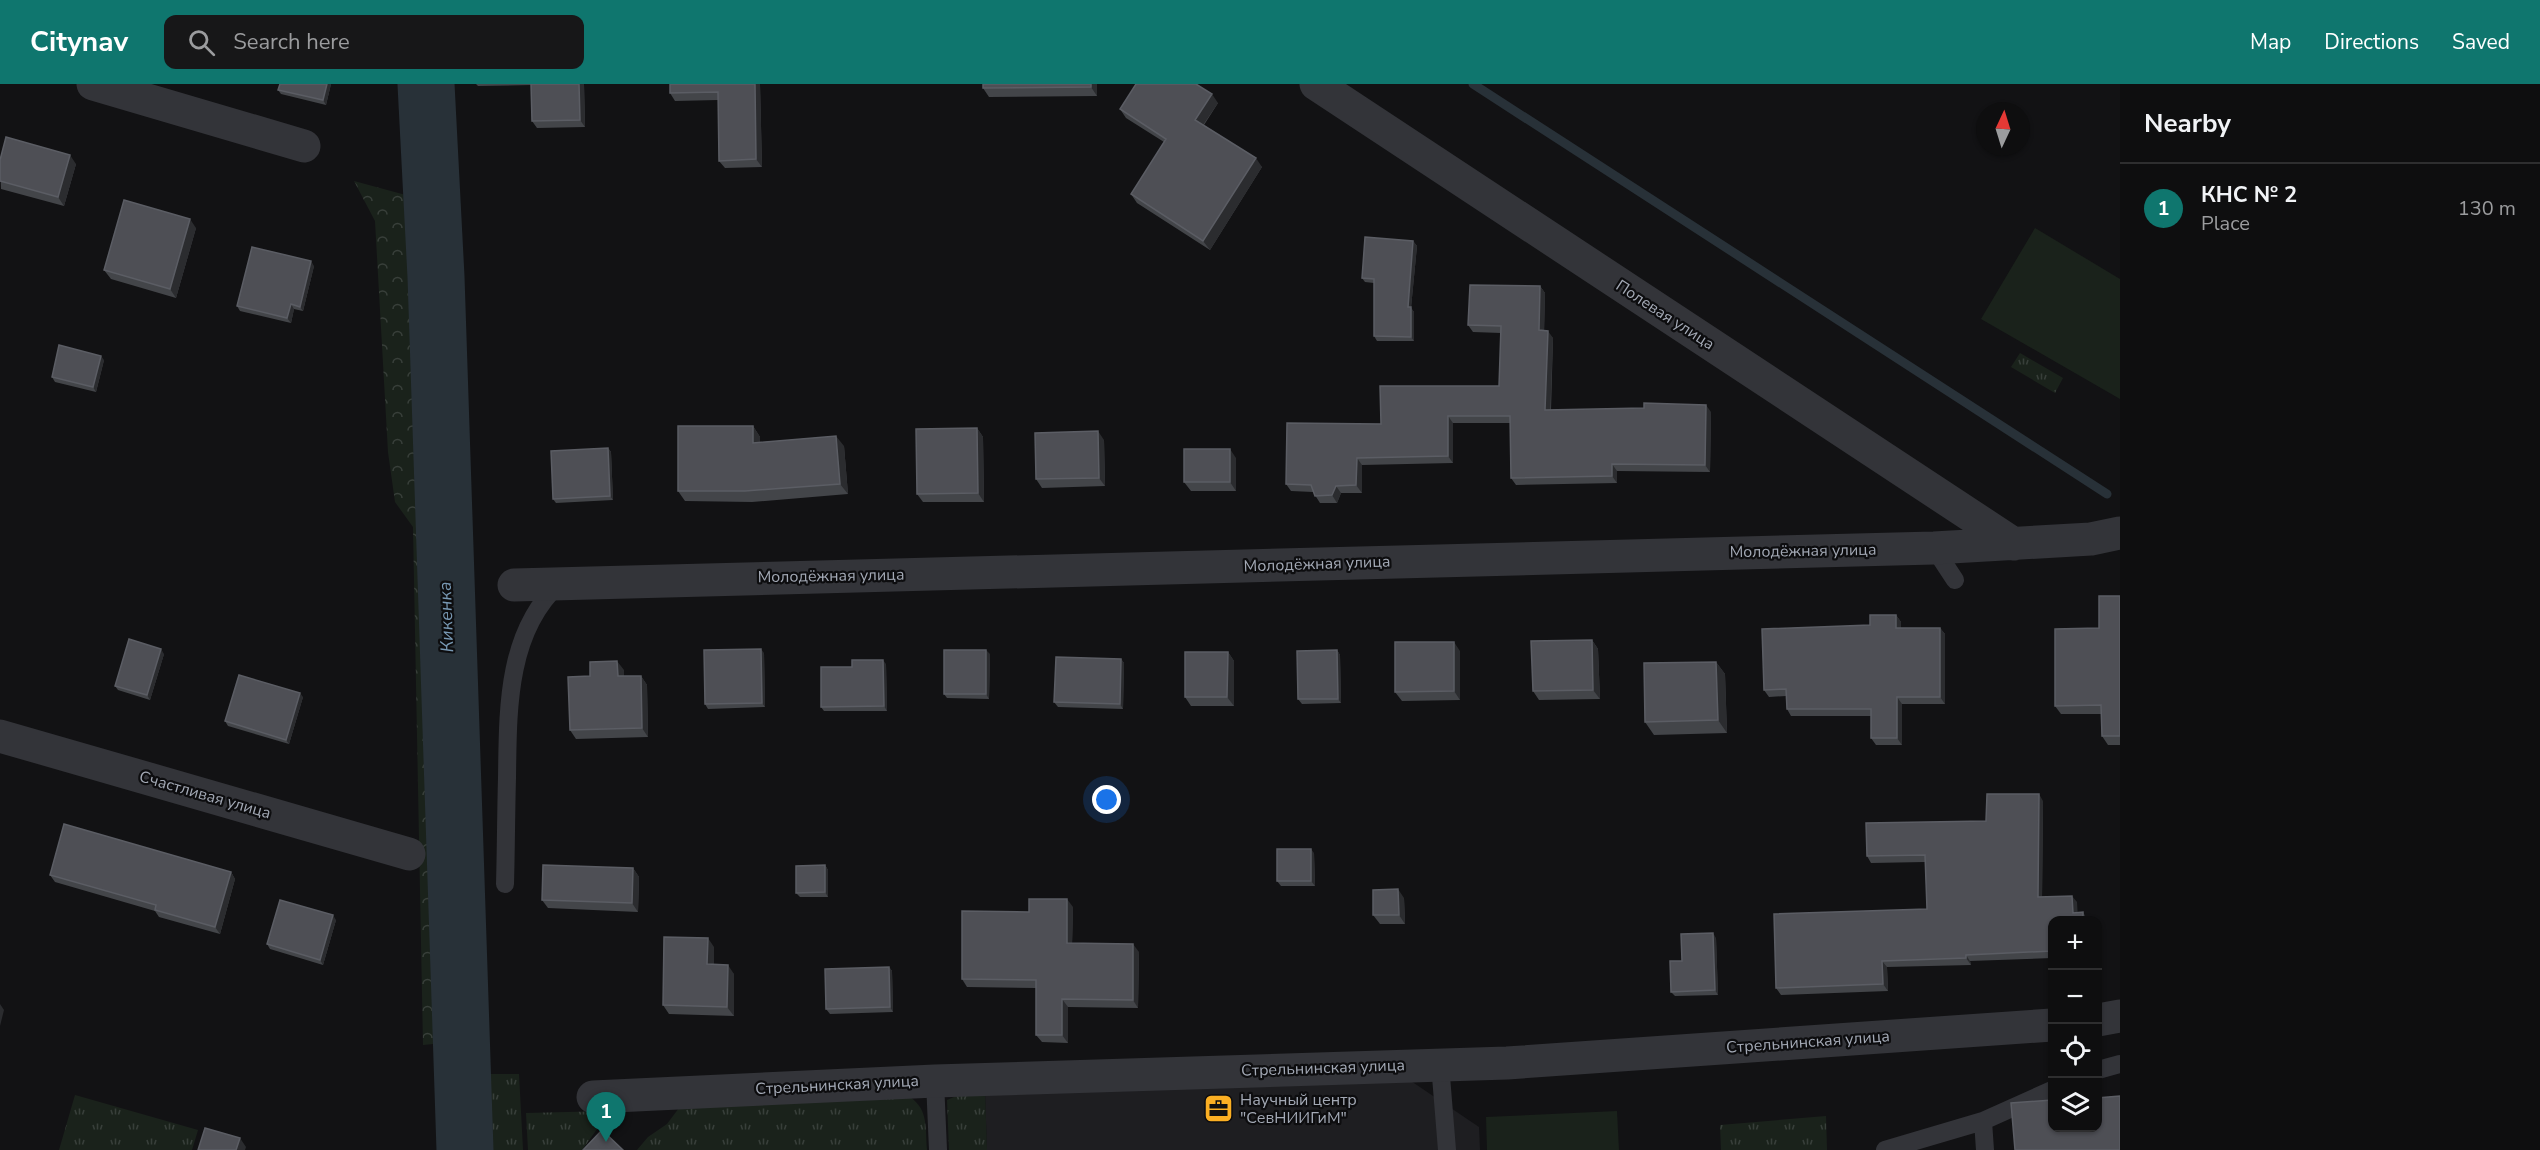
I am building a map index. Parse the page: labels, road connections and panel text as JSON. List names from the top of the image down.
{
  "streets": {
    "street": [
      "Полевая улица",
      "Молодёжная улица",
      "Счастливая улица",
      "Стрельнинская улица"
    ]
  },
  "crossings": [
    ["Полевая улица", "Молодёжная улица"]
  ],
  "water": ["Кикенка"],
  "places": {
    "office": ["Научный центр \"СевНИИГиМ\""]
  },
  "north": "top",
  "page": {
    "header": "Citynav",
    "search": "Search here",
    "nav": ["Map", "Directions", "Saved"],
    "heading": "Nearby",
    "list": [
      {
        "mark": "1",
        "name": "КНС № 2",
        "note": "Place",
        "value": "130 m"
      }
    ],
    "map_buttons": ["+", "−"],
    "pins": "1"
  }
}
